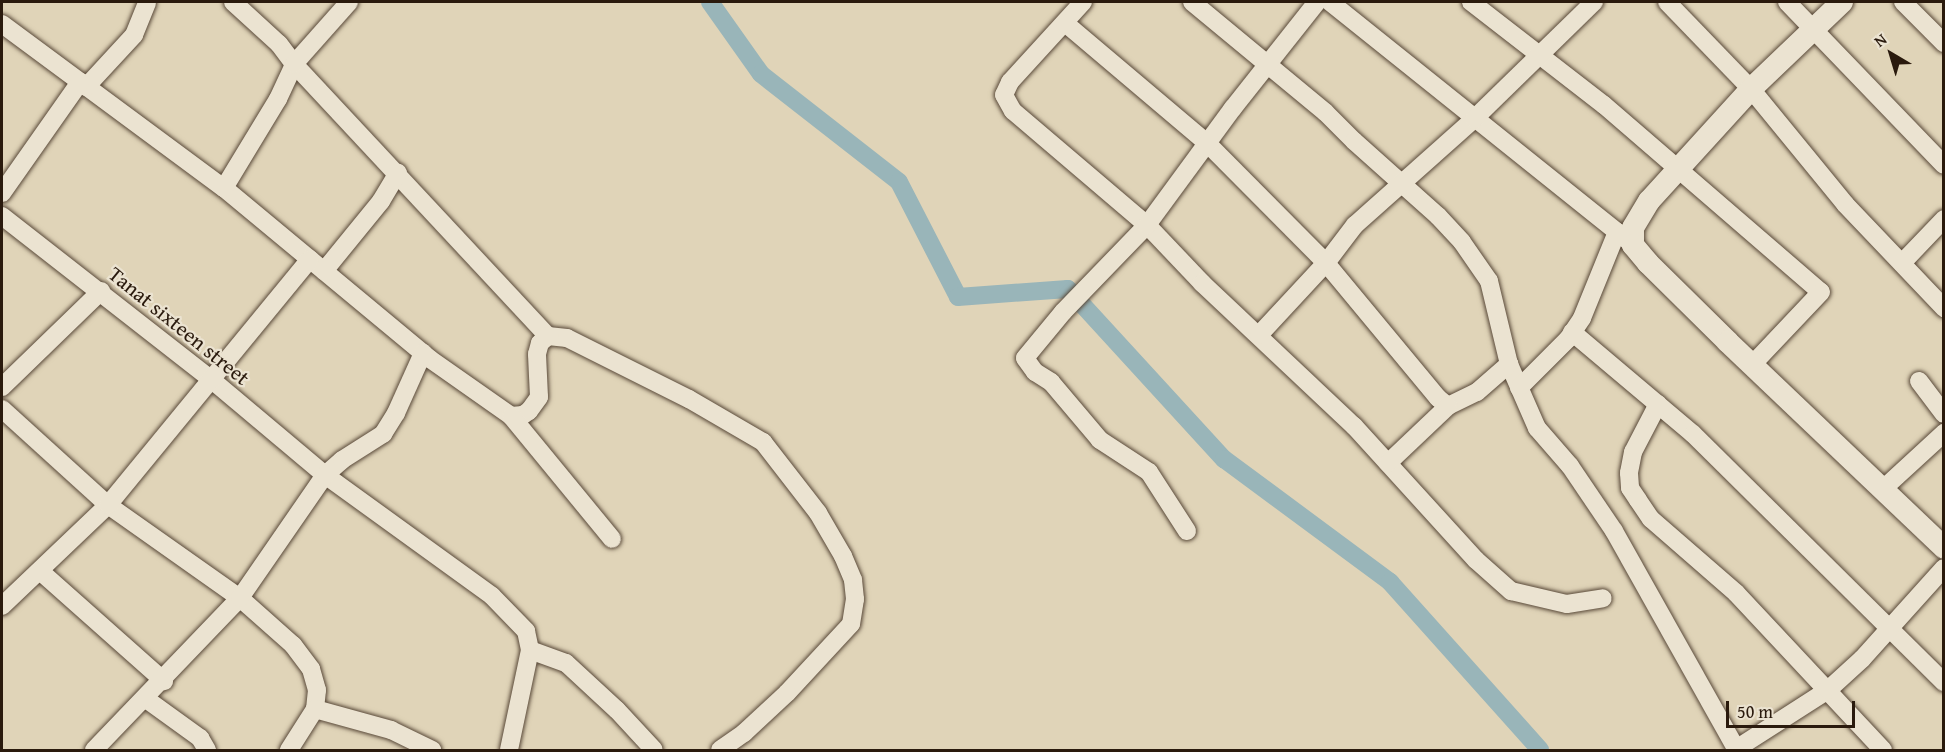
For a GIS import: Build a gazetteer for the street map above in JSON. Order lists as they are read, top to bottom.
{
  "streets": {
    "street": ["Tanat sixteen street"]
  },
  "scale_bar": "50 m",
  "north": "top left"
}
